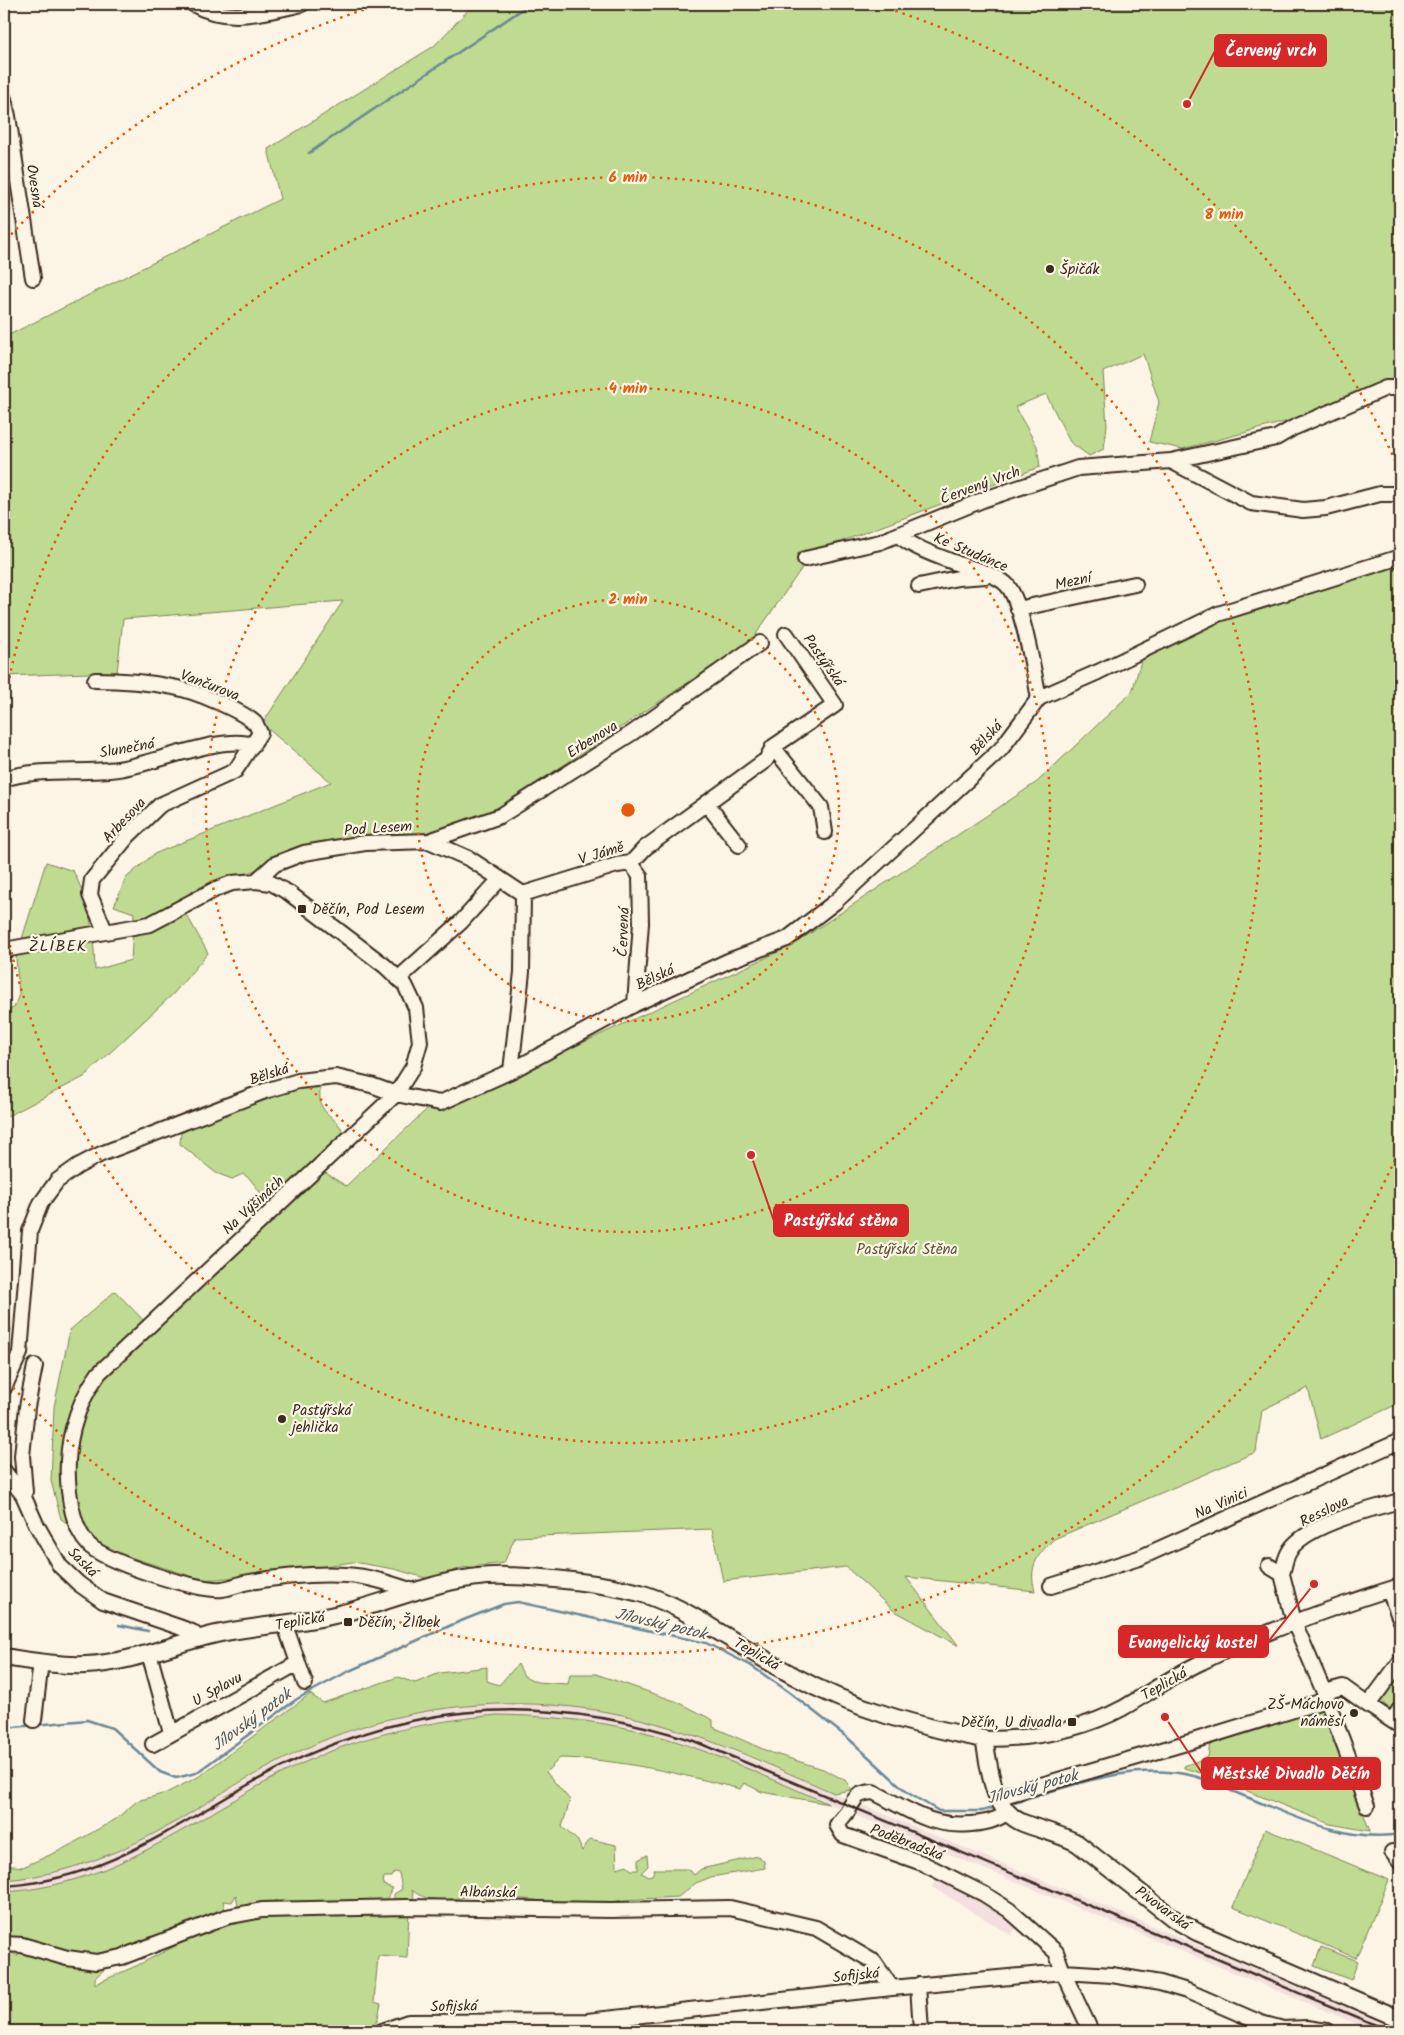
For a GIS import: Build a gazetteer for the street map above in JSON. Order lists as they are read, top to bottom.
{
  "streets": {
    "main road": ["Teplická", "Pivovarská"],
    "street": [
      "Ovesná",
      "Červený Vrch",
      "Ke Studánce",
      "Mezní",
      "Pastýřská",
      "Vančurova",
      "Bělská",
      "Erbenova",
      "Slunečná",
      "Arbesova",
      "Pod Lesem",
      "V Jámě",
      "Červená",
      "Na Výšinách",
      "Na Vinici",
      "Resslova",
      "Saská",
      "U Splavu",
      "Poděbradská",
      "Albánská",
      "Sofijská"
    ]
  },
  "crossings": [
    ["Červený Vrch", "Ke Studánce"],
    ["Ke Studánce", "Mezní"],
    ["Ke Studánce", "Bělská"],
    ["Pastýřská", "V Jámě"],
    ["Vančurova", "Slunečná"],
    ["Vančurova", "Arbesova"],
    ["Bělská", "Červená"],
    ["Bělská", "Na Výšinách"],
    ["Erbenova", "Pod Lesem"],
    ["Slunečná", "Arbesova"],
    ["Arbesova", "Na Výšinách"],
    ["Pod Lesem", "Na Výšinách"],
    ["V Jámě", "Červená"],
    ["Na Výšinách", "Teplická"],
    ["Saská", "Teplická"],
    ["Poděbradská", "Pivovarská"],
    ["Poděbradská", "Sofijská"],
    ["Albánská", "Sofijská"]
  ],
  "districts": ["ŽLÍBEK"],
  "water": ["Jílovský potok"],
  "parks": ["Pastýřská Stěna"],
  "places": {
    "other": [
      "Červený vrch",
      "Špičák",
      "Pastýřská stěna",
      "Pastýřská jehlička",
      "Evangelický kostel",
      "ZŠ Máchovo náměsí",
      "Městské Divadlo Děčín"
    ],
    "transit": ["Děčín, Pod Lesem", "Děčín, Žlíbek", "Děčín, U divadla"]
  },
  "rings": [
    "6 min",
    "8 min",
    "4 min",
    "2 min"
  ]
}
